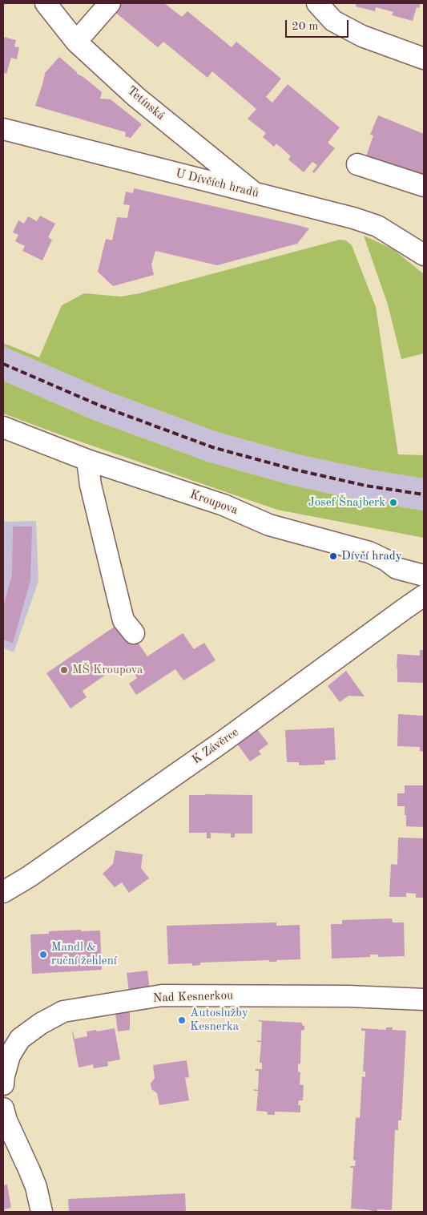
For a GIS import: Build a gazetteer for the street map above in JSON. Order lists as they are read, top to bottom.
{
  "streets": {
    "street": [
      "Tetínská",
      "U Dívčích hradů",
      "Kroupova",
      "K Závěrce",
      "Nad Kesnerkou"
    ]
  },
  "crossings": [
    ["Tetínská", "U Dívčích hradů"]
  ],
  "places": [
    "Josef Šnajberk",
    "Dívčí hrady",
    "MŠ Kroupova",
    "Mandl & ruční žehlení",
    "Autoslužby Kesnerka"
  ],
  "scale_bar": "20 m"
}
